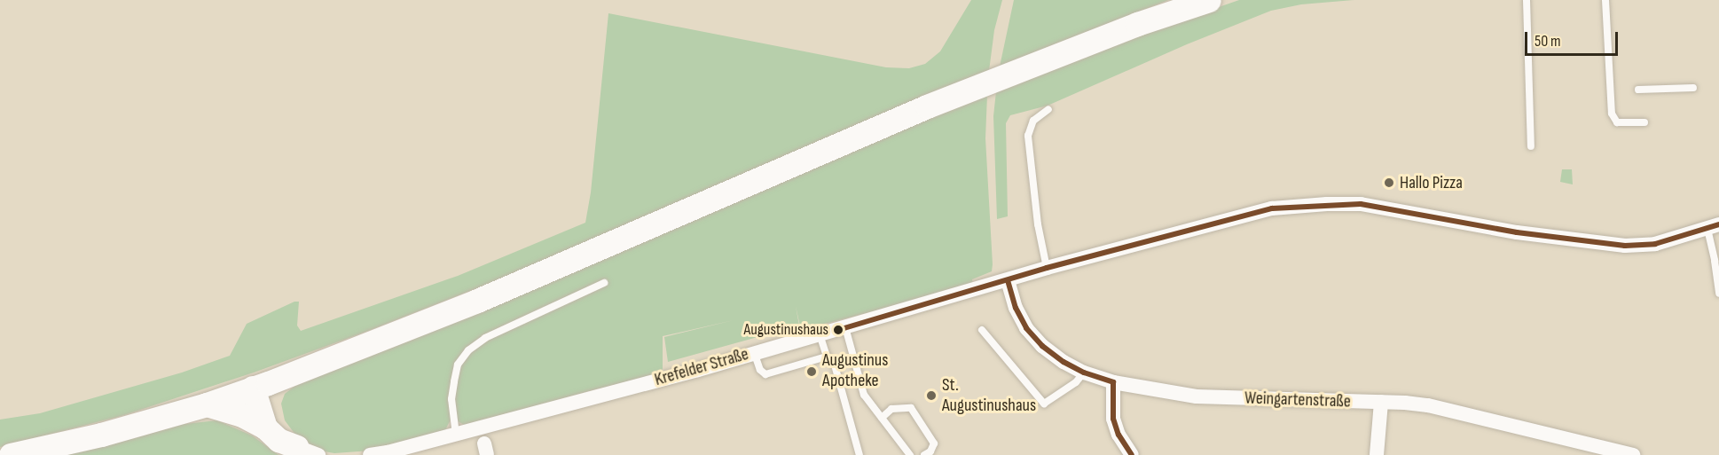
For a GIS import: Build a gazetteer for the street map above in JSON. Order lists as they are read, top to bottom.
{
  "streets": {
    "street": ["Krefelder Straße", "Weingartenstraße"]
  },
  "crossings": [
    ["Krefelder Straße", "Weingartenstraße"]
  ],
  "places": [
    "Hallo Pizza",
    "Augustinushaus",
    "Augustinus Apotheke",
    "St. Augustinushaus"
  ],
  "scale_bar": "50 m"
}
